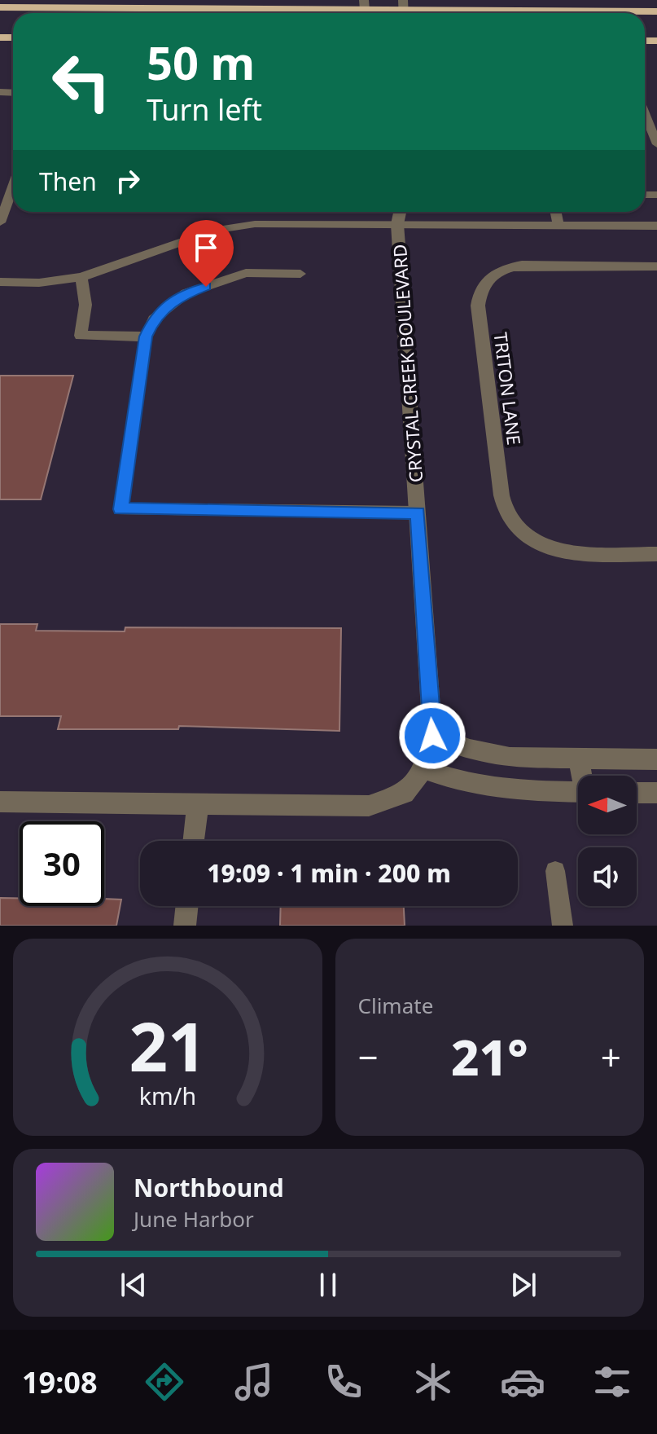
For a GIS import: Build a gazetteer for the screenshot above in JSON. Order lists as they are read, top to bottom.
{
  "streets": {
    "street": ["CRYSTAL CREEK BOULEVARD", "TRITON LANE"]
  },
  "north": "left",
  "page": {
    "turn": ["50 m", "Turn left"],
    "then": "Then",
    "limit": "30",
    "trip": "19:09 · 1 min · 200 m",
    "tile": "Climate",
    "heat": ["−", "21°", "+"],
    "song": ["Northbound", "June Harbor"],
    "tabs": "19:08",
    "gauge": ["21", "km/h"]
  }
}
